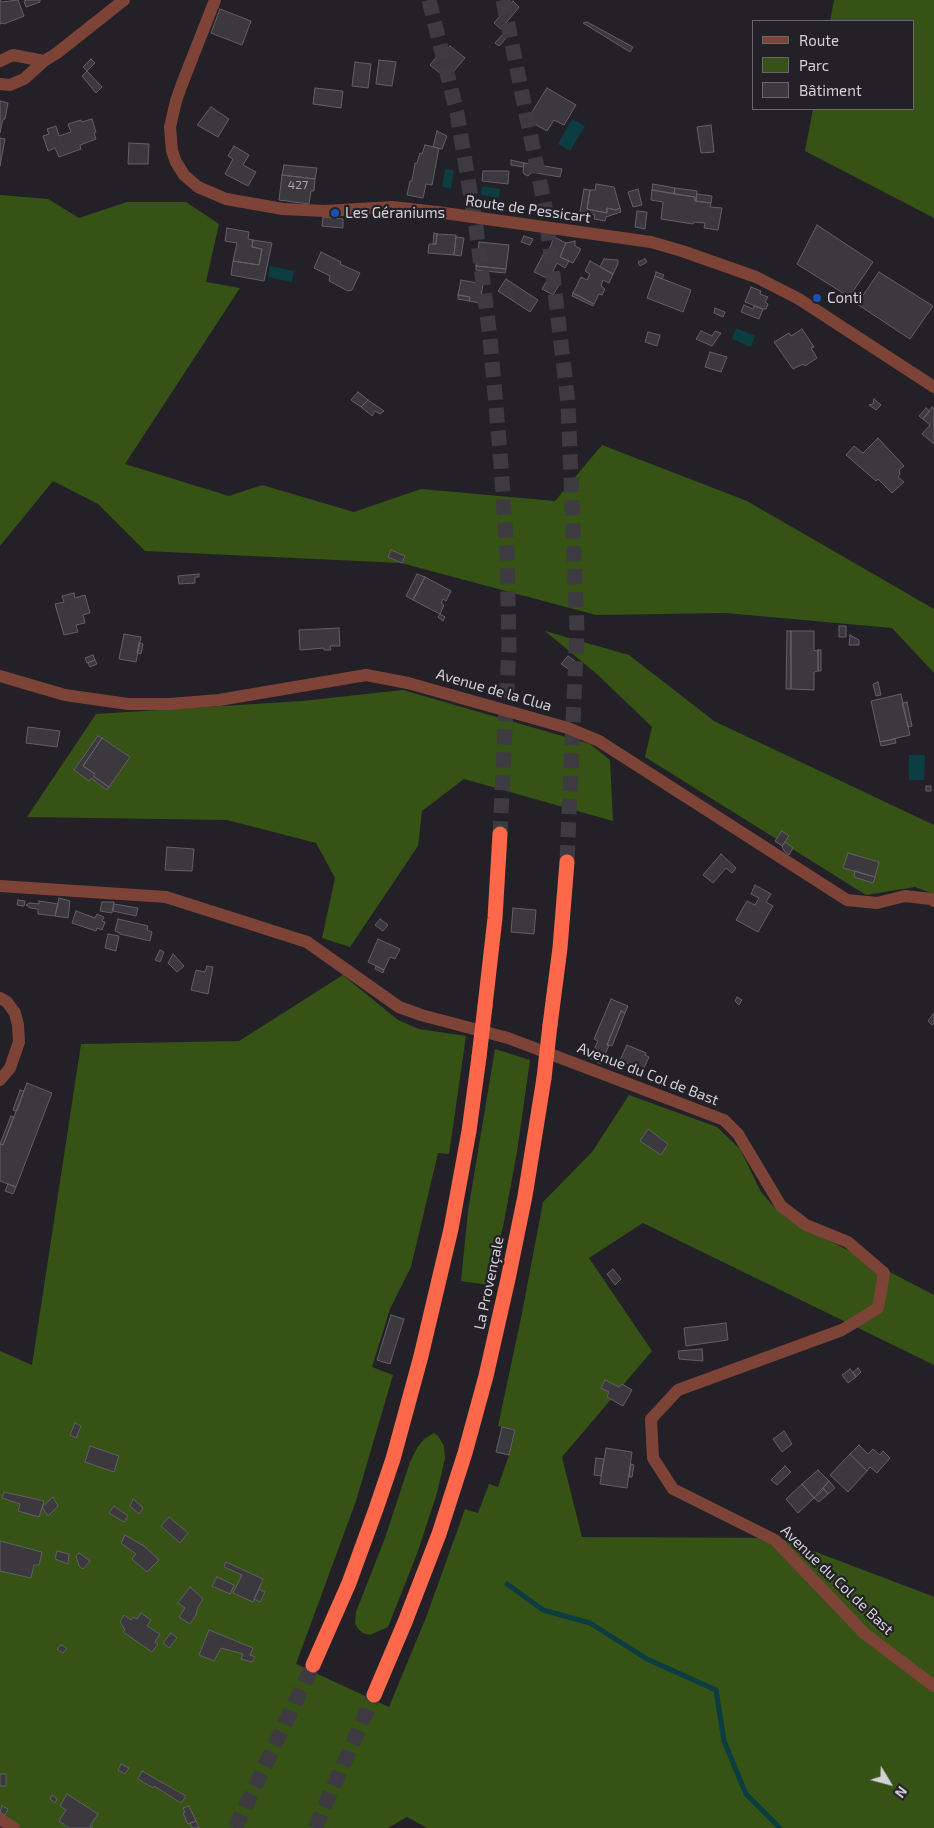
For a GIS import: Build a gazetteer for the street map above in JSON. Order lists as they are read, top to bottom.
{
  "streets": {
    "highway": ["La Provençale"],
    "street": ["Route de Pessicart", "Avenue de la Clua", "Avenue du Col de Bast"]
  },
  "places": ["Les Géraniums", "Conti"],
  "house_numbers": ["427"],
  "legend": ["Route", "Parc", "Bâtiment"],
  "north": "bottom right"
}
